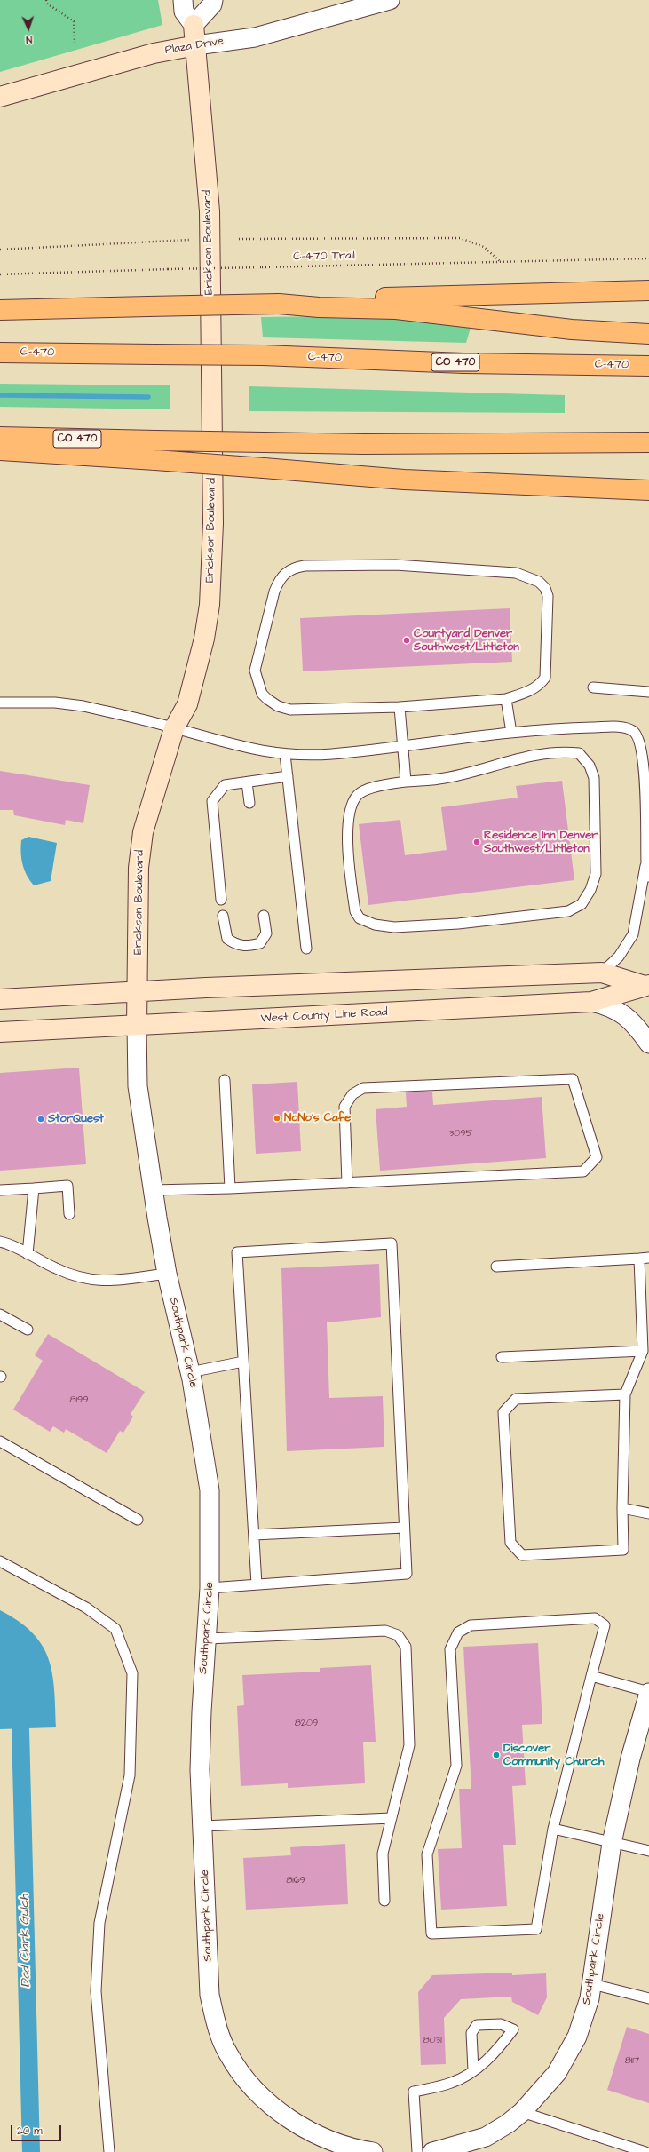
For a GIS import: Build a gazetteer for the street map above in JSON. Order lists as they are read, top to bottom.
{
  "streets": {
    "highway": ["C-470", "CO 470"],
    "main road": ["Plaza Drive", "Erickson Boulevard", "West County Line Road"],
    "street": ["Southpark Circle"],
    "path": ["C-470 Trail"]
  },
  "crossings": [
    ["Plaza Drive", "Erickson Boulevard"],
    ["Erickson Boulevard", "West County Line Road"],
    ["Erickson Boulevard", "Southpark Circle"],
    ["West County Line Road", "Southpark Circle"]
  ],
  "water": ["Dad Clark Gulch"],
  "places": [
    "Courtyard Denver Southwest/Littleton",
    "Residence Inn Denver Southwest/Littleton",
    "NoNo's Cafe",
    "StorQuest",
    "Discover Community Church"
  ],
  "house_numbers": [
    "3095",
    "8199",
    "8209",
    "8169",
    "8031",
    "8117"
  ],
  "scale_bar": "20 m",
  "north": "bottom"
}
